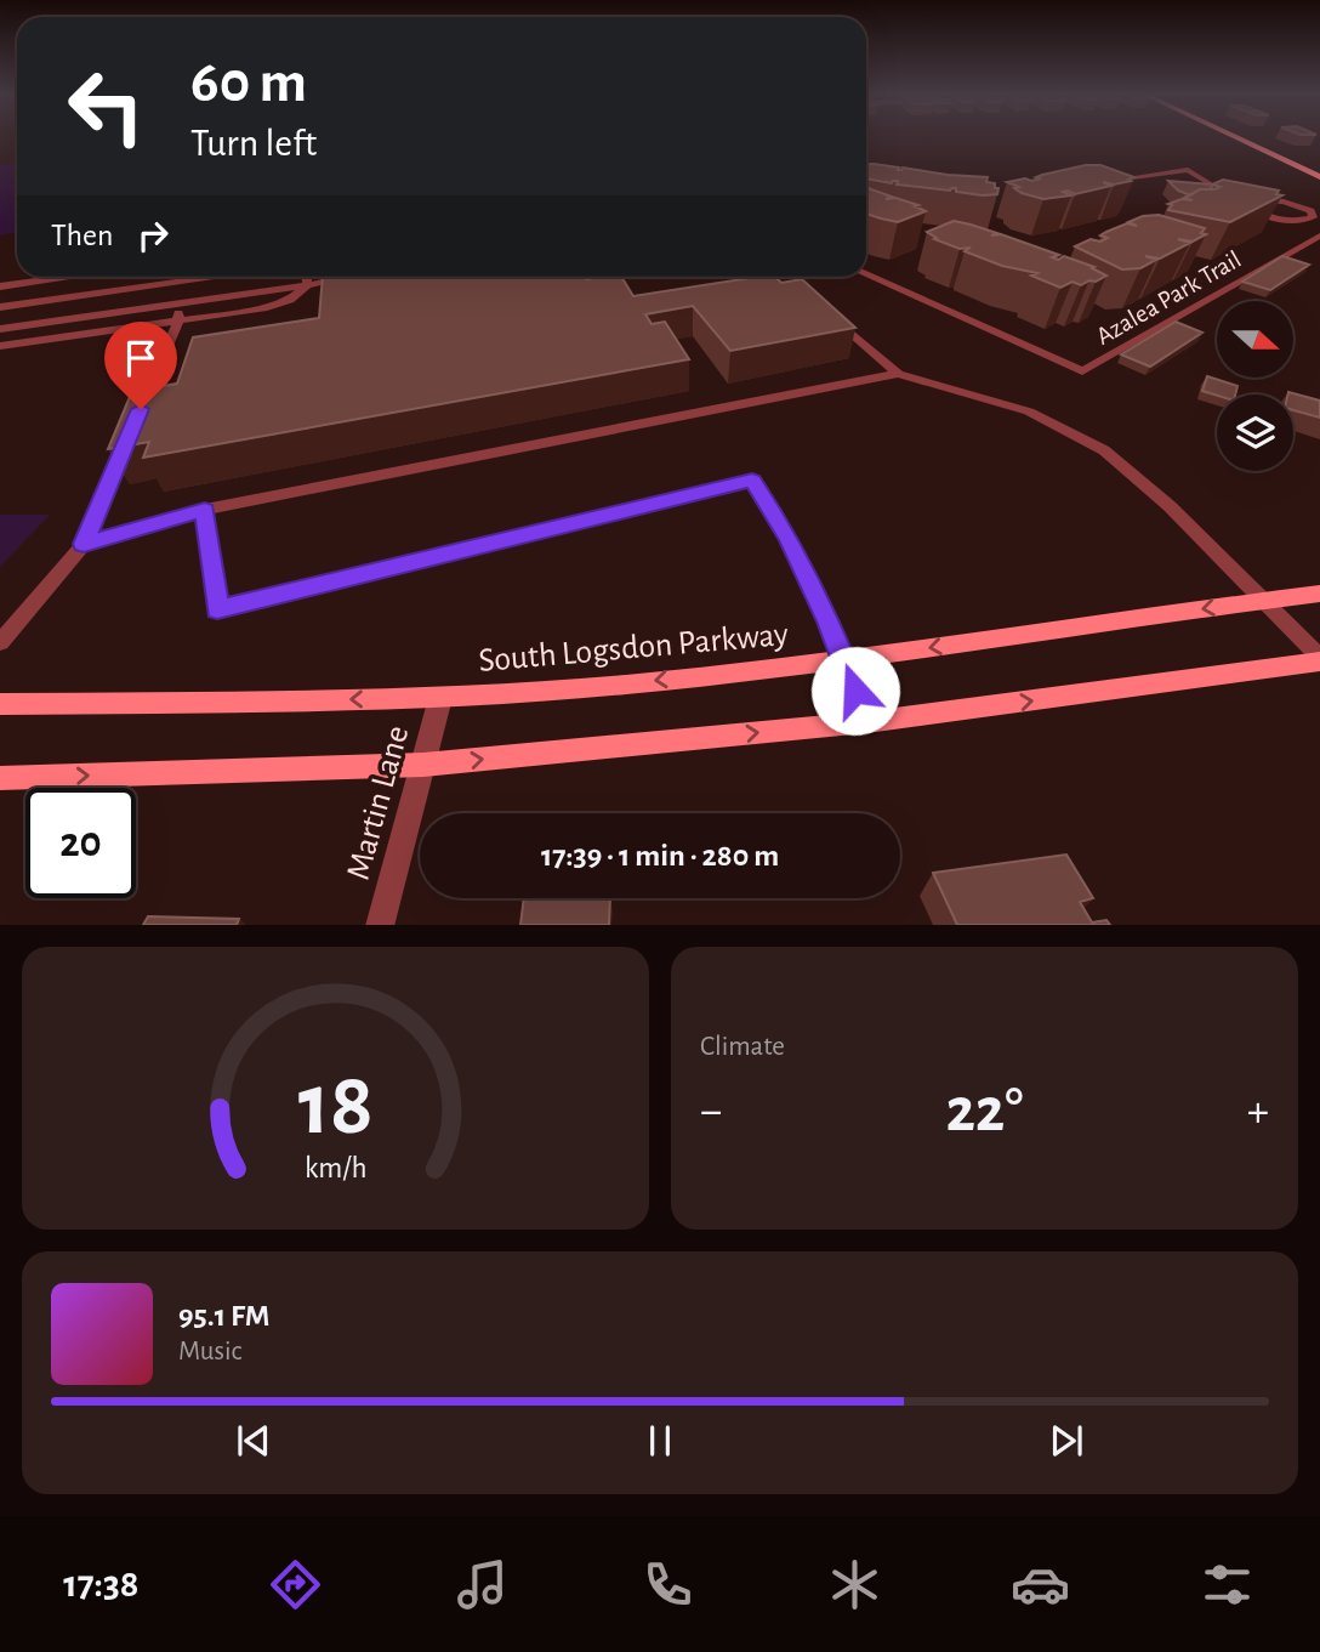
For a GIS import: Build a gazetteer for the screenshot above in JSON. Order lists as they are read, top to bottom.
{
  "streets": {
    "main road": ["South Logsdon Parkway"],
    "street": ["Martin Lane"],
    "lane": ["Azalea Park Trail"]
  },
  "crossings": [
    ["South Logsdon Parkway", "Martin Lane"]
  ],
  "north": "right",
  "page": {
    "turn": ["60 m", "Turn left"],
    "then": "Then",
    "limit": "20",
    "trip": "17:39 · 1 min · 280 m",
    "tile": "Climate",
    "heat": ["−", "22°", "+"],
    "song": ["95.1 FM", "Music"],
    "tabs": "17:38",
    "gauge": ["18", "km/h"]
  }
}
